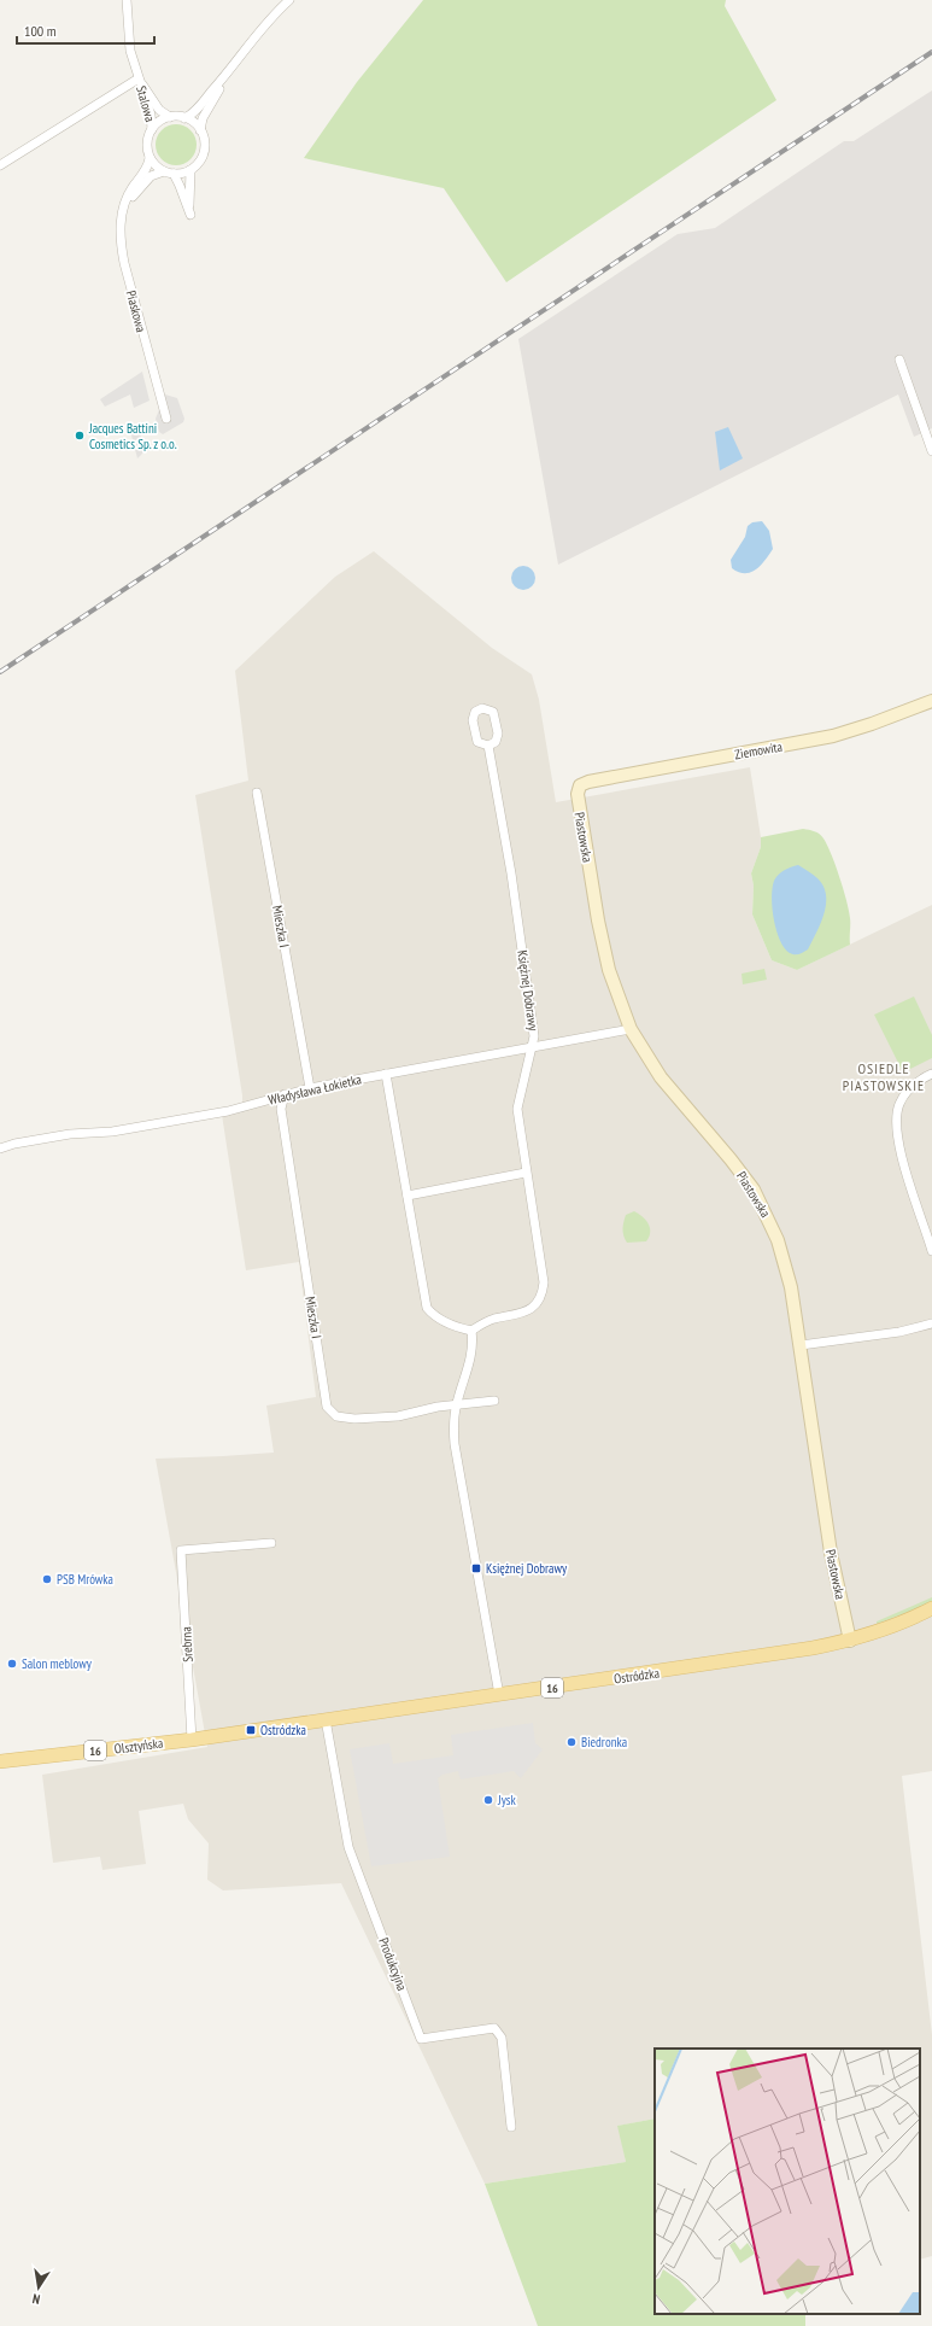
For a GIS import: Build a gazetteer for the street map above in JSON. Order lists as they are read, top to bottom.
{
  "streets": {
    "main road": ["Ostródzka", "16", "Olsztyńska"],
    "street": [
      "Stalowa",
      "Piaskowa",
      "Ziemowita",
      "Piastowska",
      "Mieszka I",
      "Księżnej Dobrawy",
      "Władysława Łokietka",
      "Srebrna",
      "Produkcyjna"
    ]
  },
  "crossings": [
    ["Stalowa", "Piaskowa"],
    ["Ziemowita", "Piastowska"],
    ["Piastowska", "Władysława Łokietka"],
    ["Piastowska", "Ostródzka"],
    ["Mieszka I", "Władysława Łokietka"],
    ["Księżnej Dobrawy", "Władysława Łokietka"],
    ["Srebrna", "Ostródzka"],
    ["Srebrna", "Olsztyńska"],
    ["Ostródzka", "Olsztyńska"],
    ["Ostródzka", "Produkcyjna"]
  ],
  "districts": ["OSIEDLE PIASTOWSKIE"],
  "places": {
    "other": [
      "Jacques Battini Cosmetics Sp. z o.o.",
      "PSB Mrówka",
      "Salon meblowy",
      "Biedronka",
      "Jysk"
    ],
    "transit": ["Księżnej Dobrawy", "Ostródzka"]
  },
  "scale_bar": "100 m",
  "north": "bottom"
}
